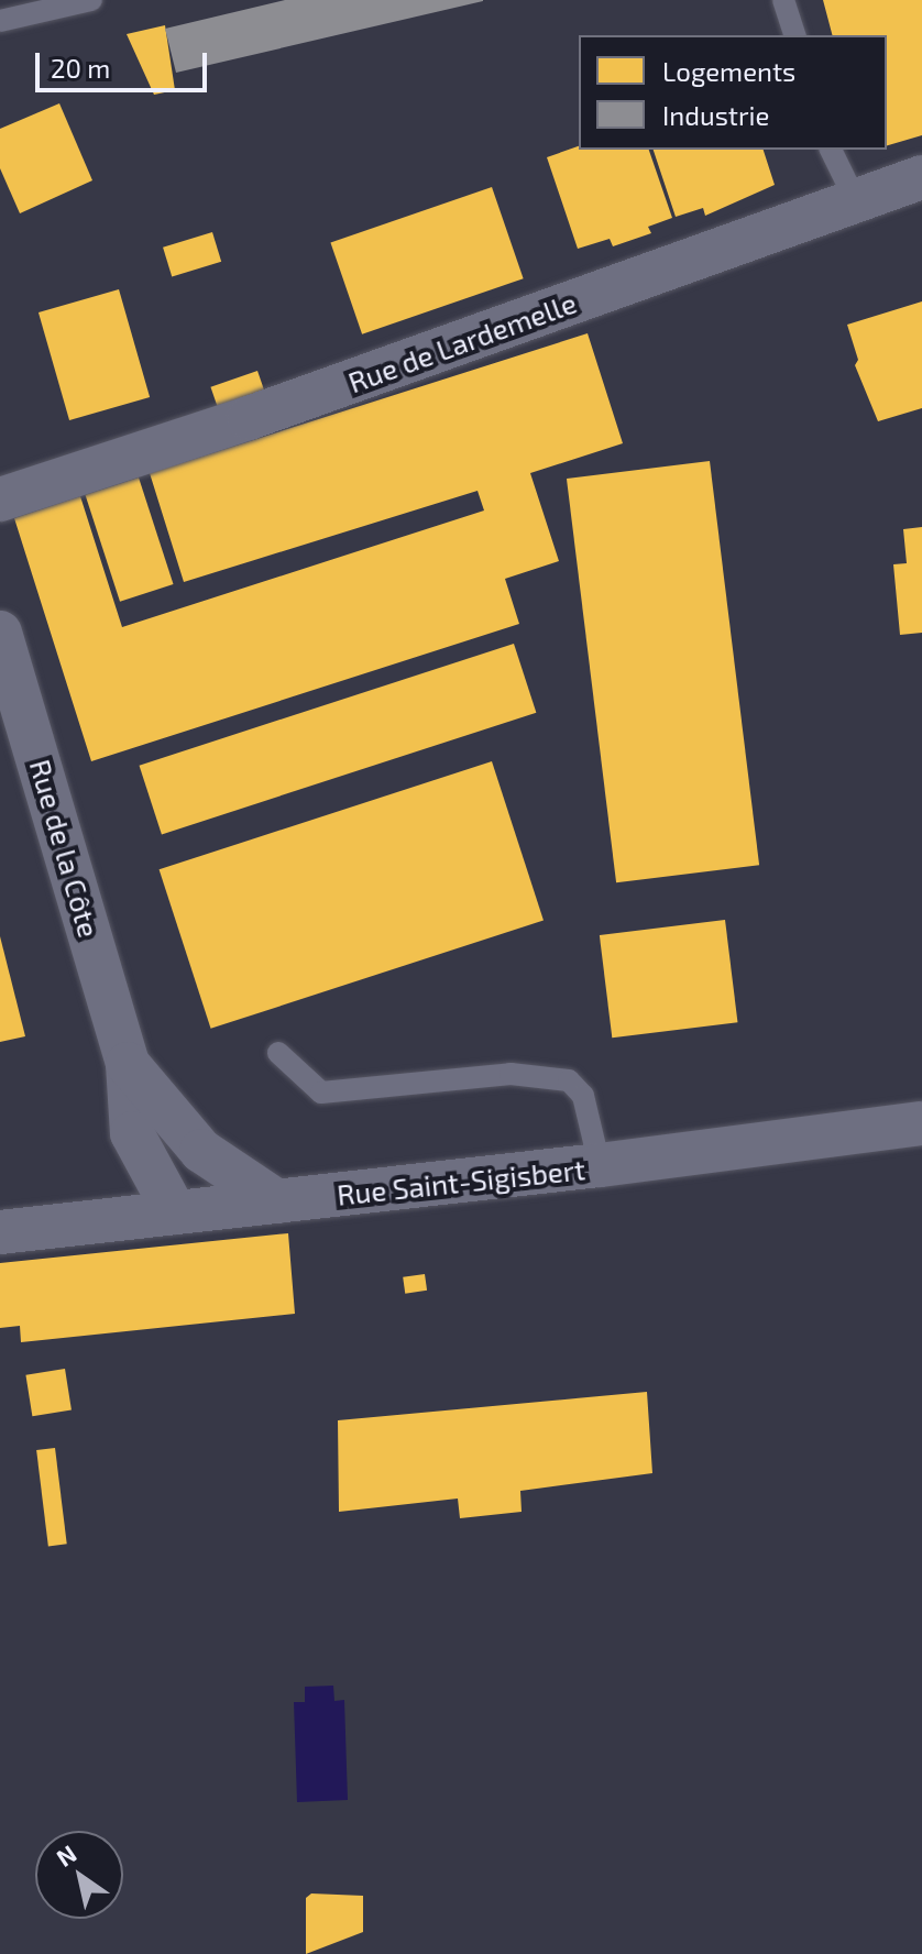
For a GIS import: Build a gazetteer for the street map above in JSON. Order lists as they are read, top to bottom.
{
  "streets": {
    "street": ["Rue de Lardemelle", "Rue de la Côte", "Rue Saint-Sigisbert"]
  },
  "crossings": [
    ["Rue de la Côte", "Rue Saint-Sigisbert"]
  ],
  "legend": ["Logements", "Industrie"],
  "scale_bar": "20 m",
  "north": "top left"
}
